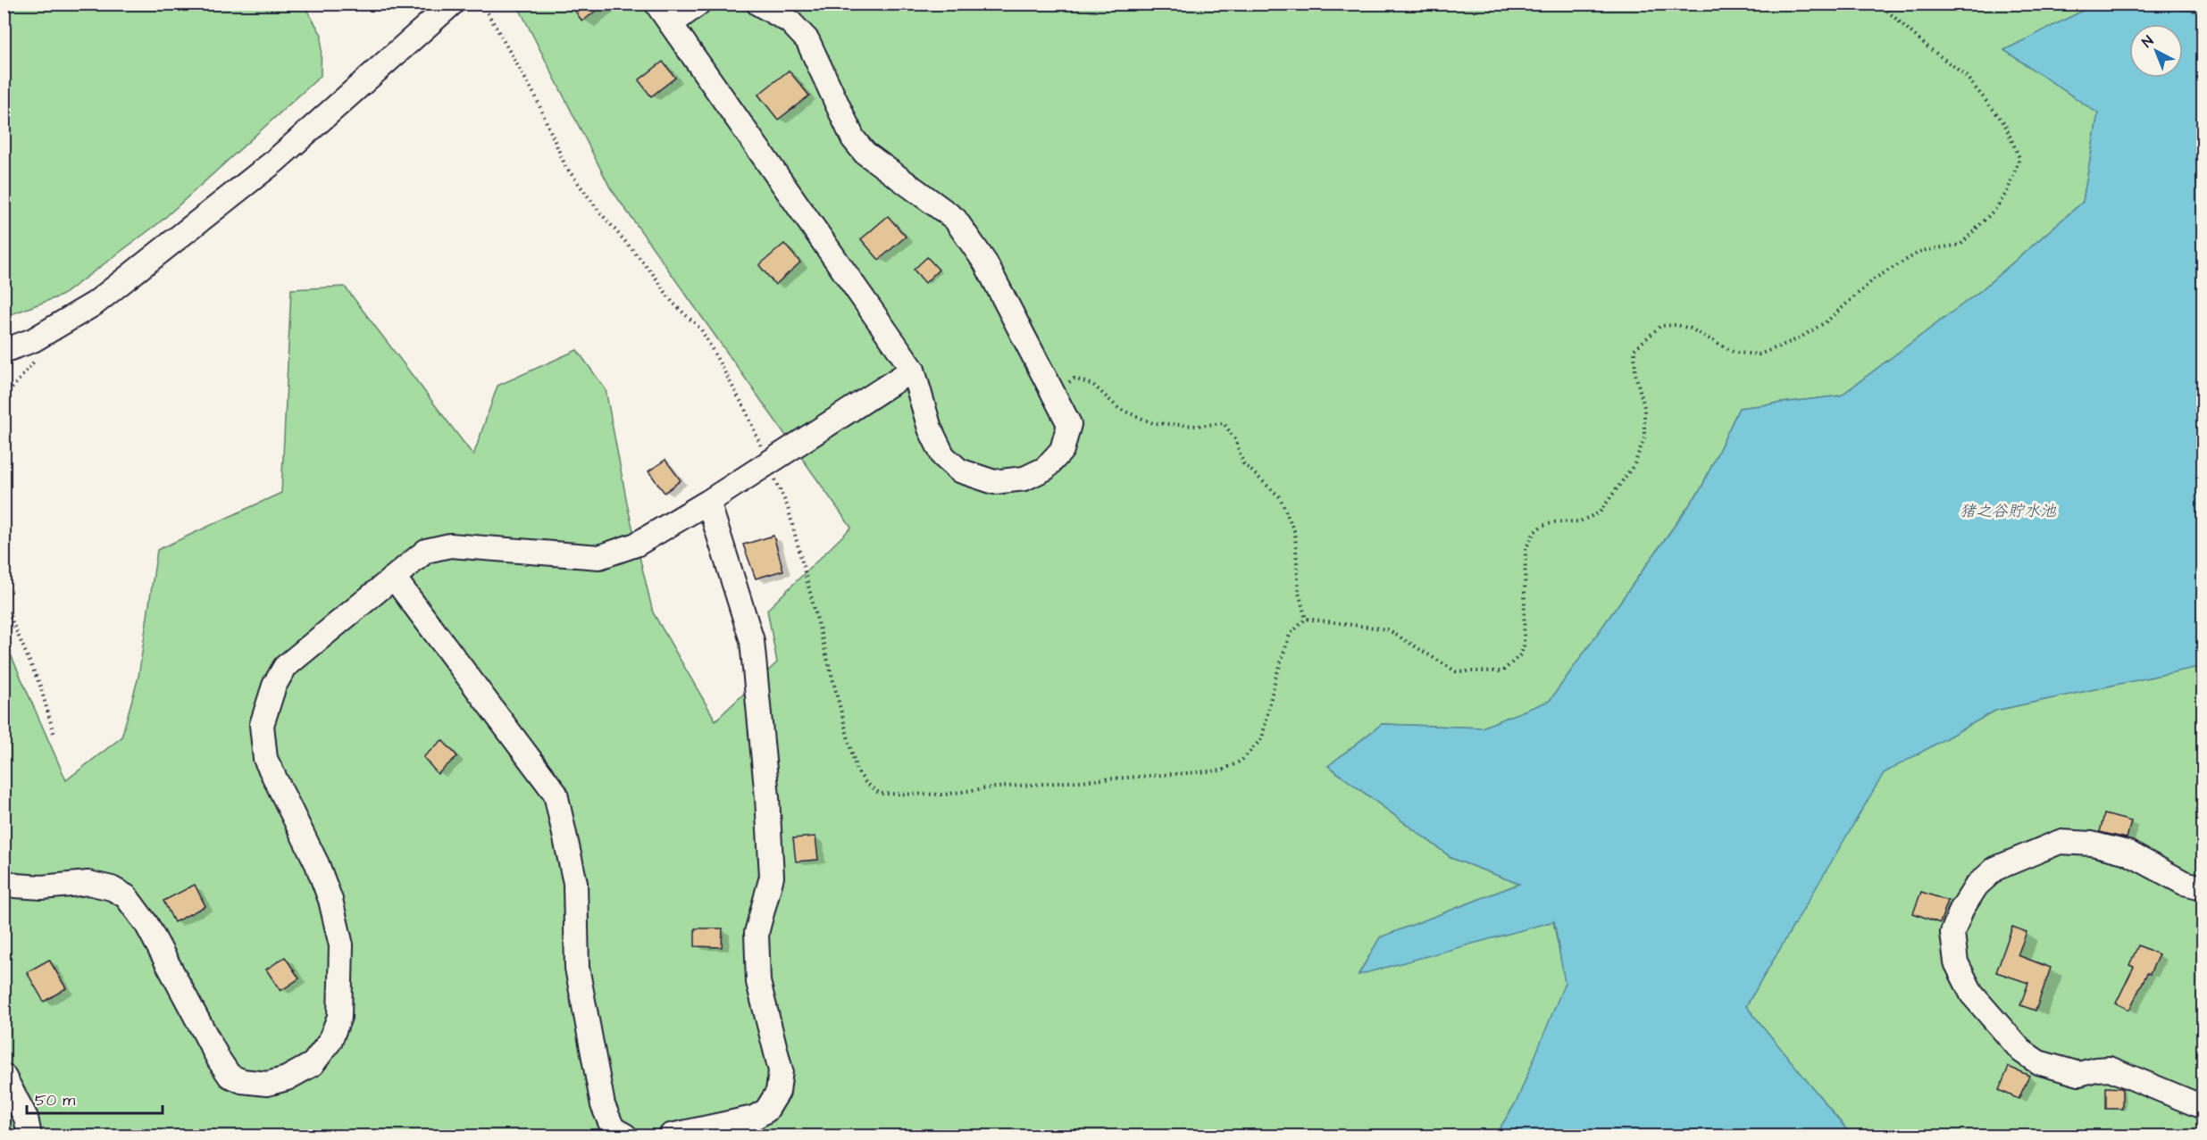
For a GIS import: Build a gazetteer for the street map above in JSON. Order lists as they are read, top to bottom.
{
  "water": ["猪之谷貯水池"],
  "scale_bar": "50 m",
  "north": "top left"
}
